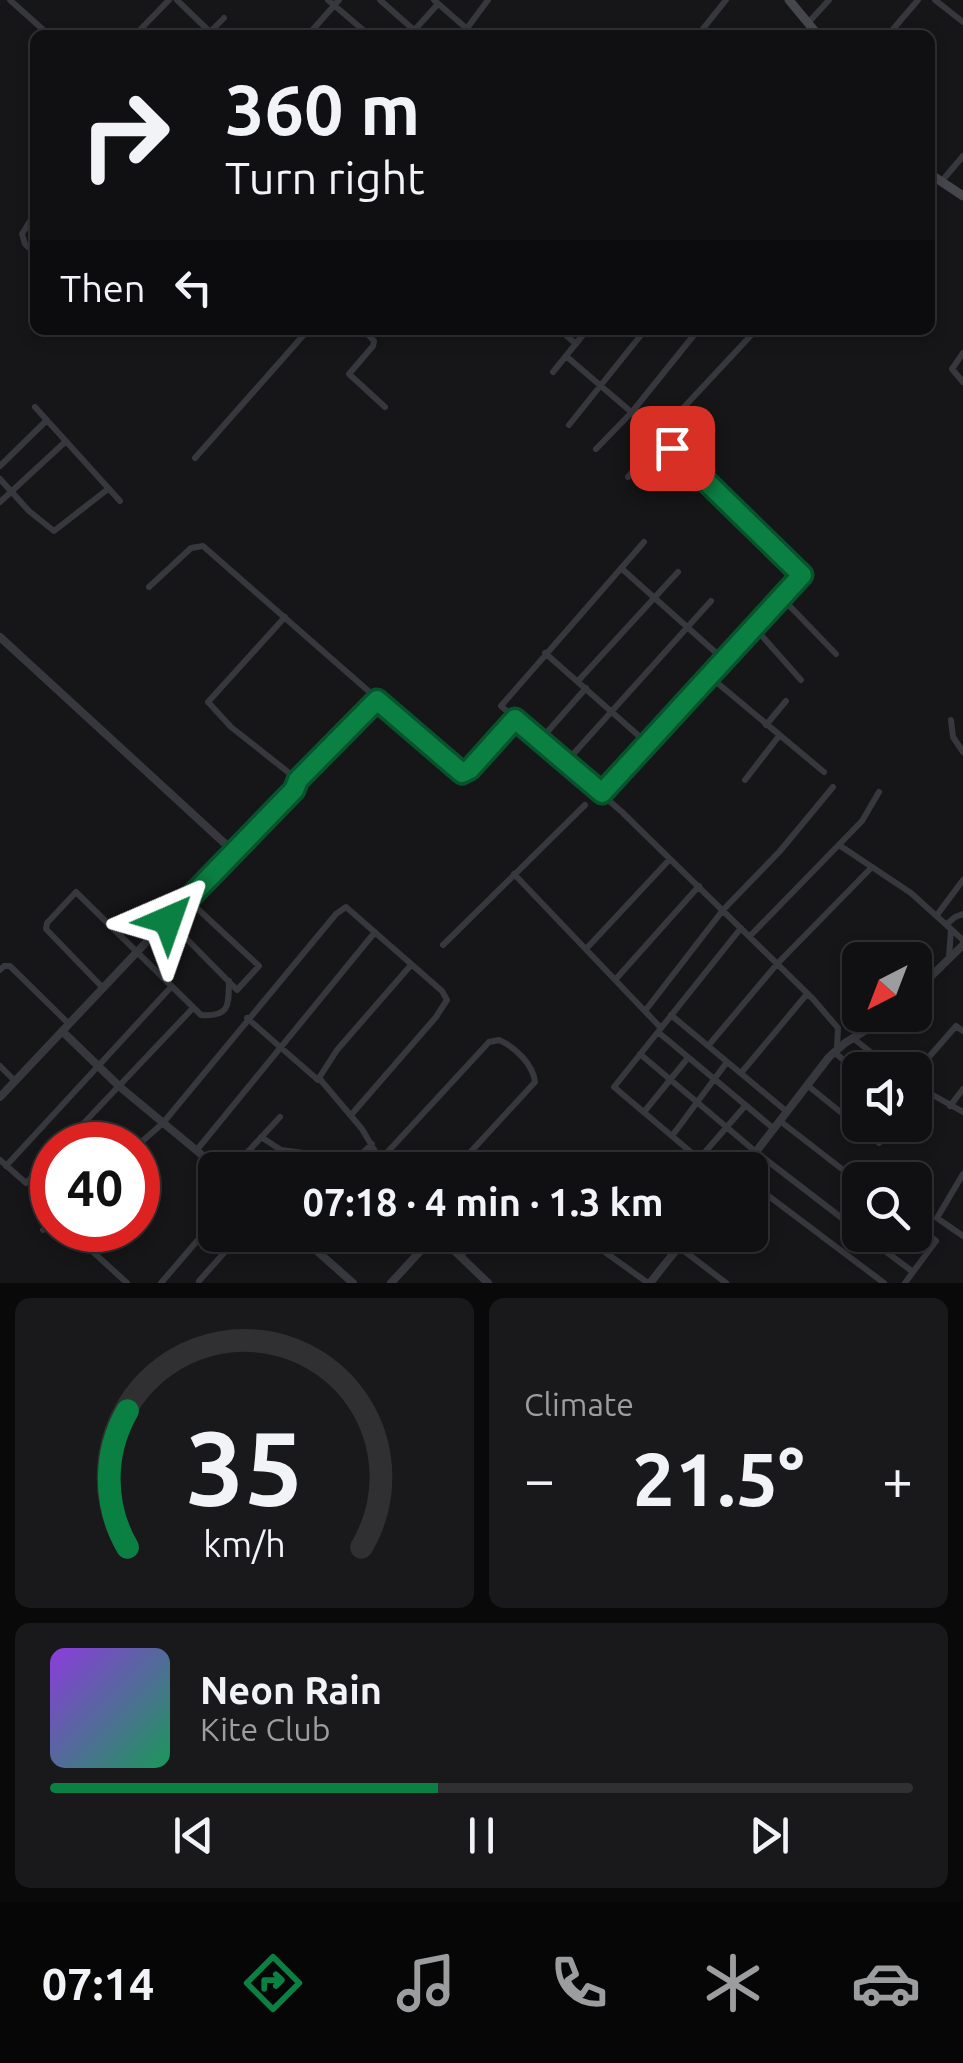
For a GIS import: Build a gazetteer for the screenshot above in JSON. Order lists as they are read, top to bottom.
{
  "north": "bottom left",
  "page": {
    "turn": ["360 m", "Turn right"],
    "then": "Then",
    "limit": "40",
    "trip": "07:18 · 4 min · 1.3 km",
    "tile": "Climate",
    "heat": ["−", "21.5°", "+"],
    "song": ["Neon Rain", "Kite Club"],
    "tabs": "07:14",
    "gauge": ["35", "km/h"]
  }
}
